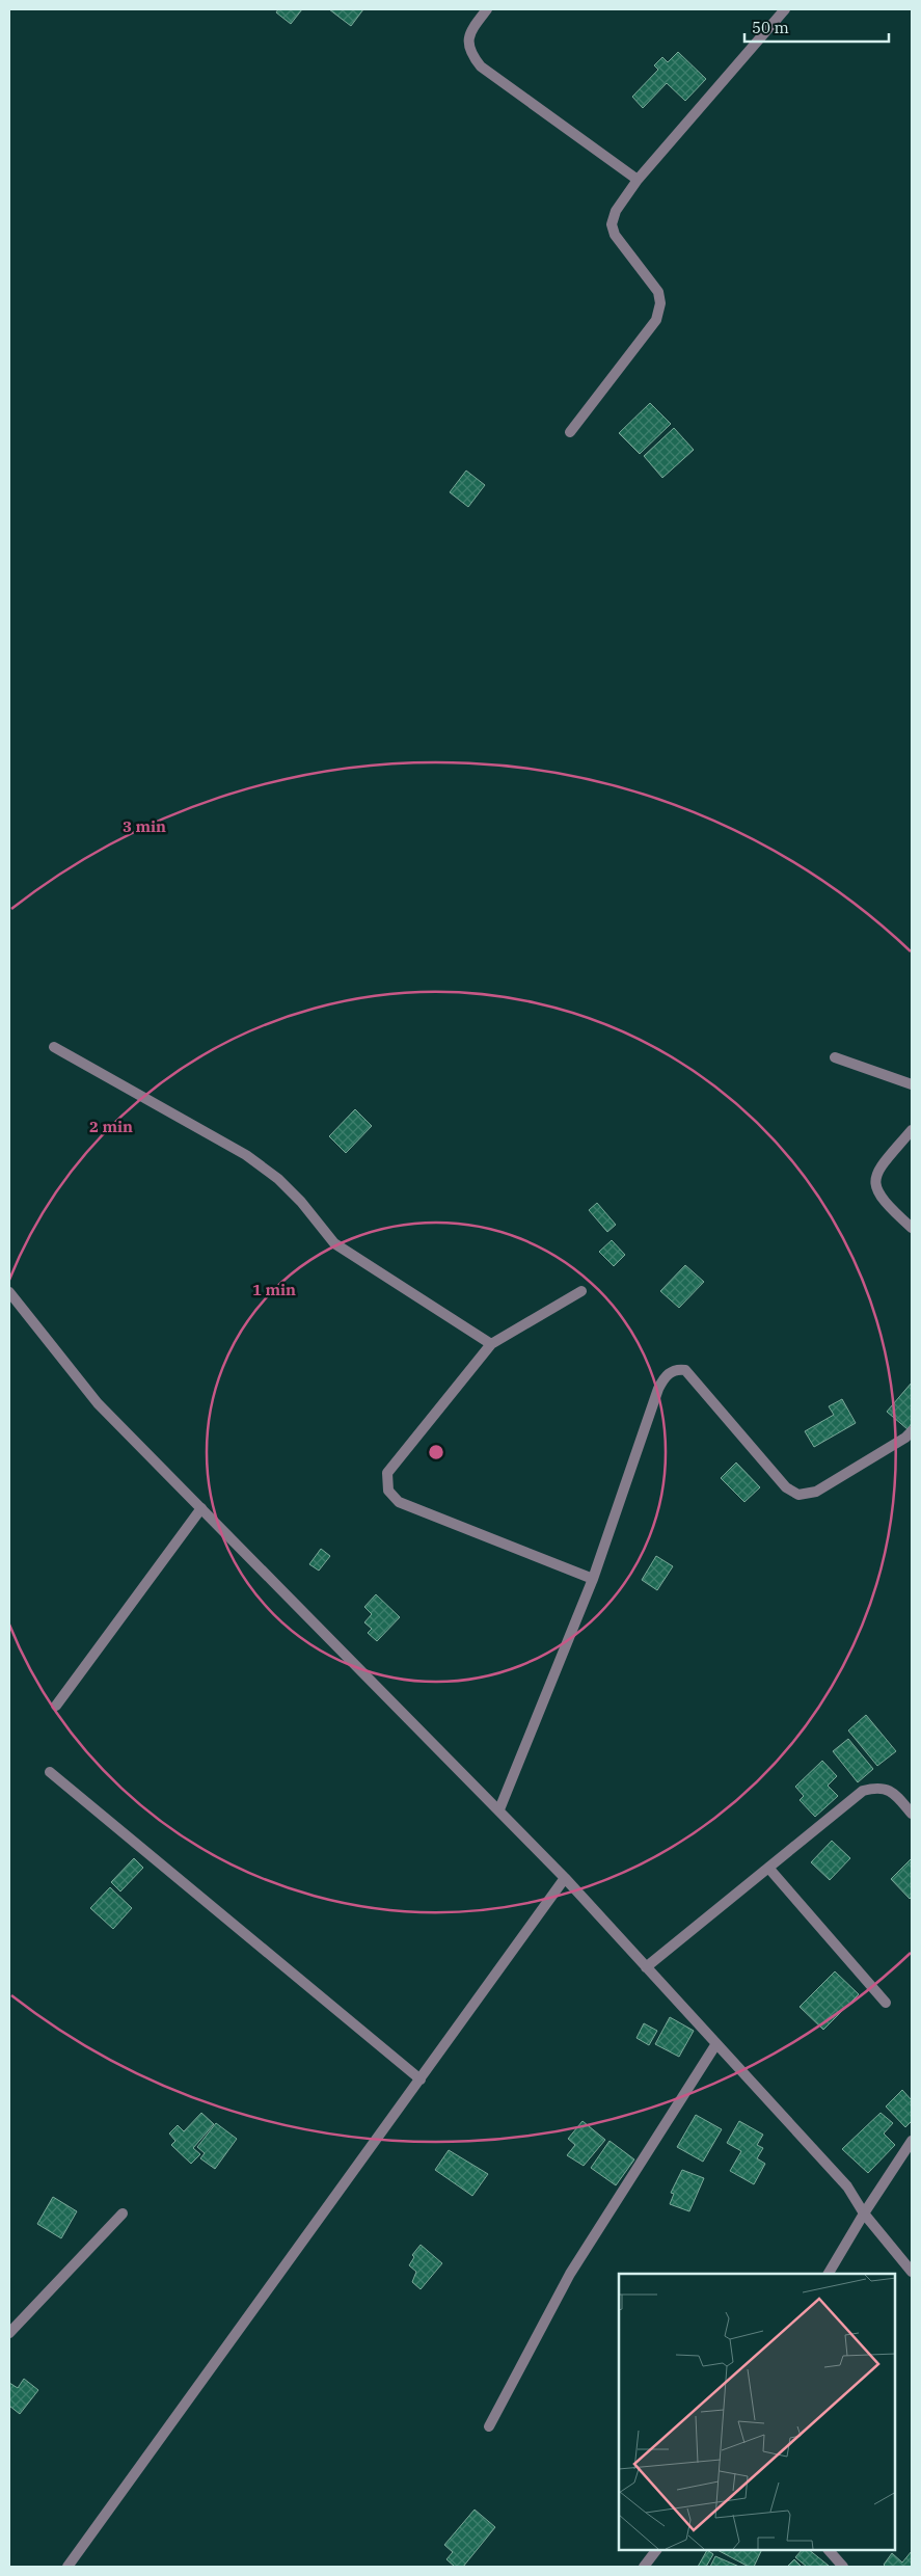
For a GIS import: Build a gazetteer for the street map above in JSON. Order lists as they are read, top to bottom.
{
  "scale_bar": "50 m",
  "rings": ["3 min", "2 min", "1 min"]
}
